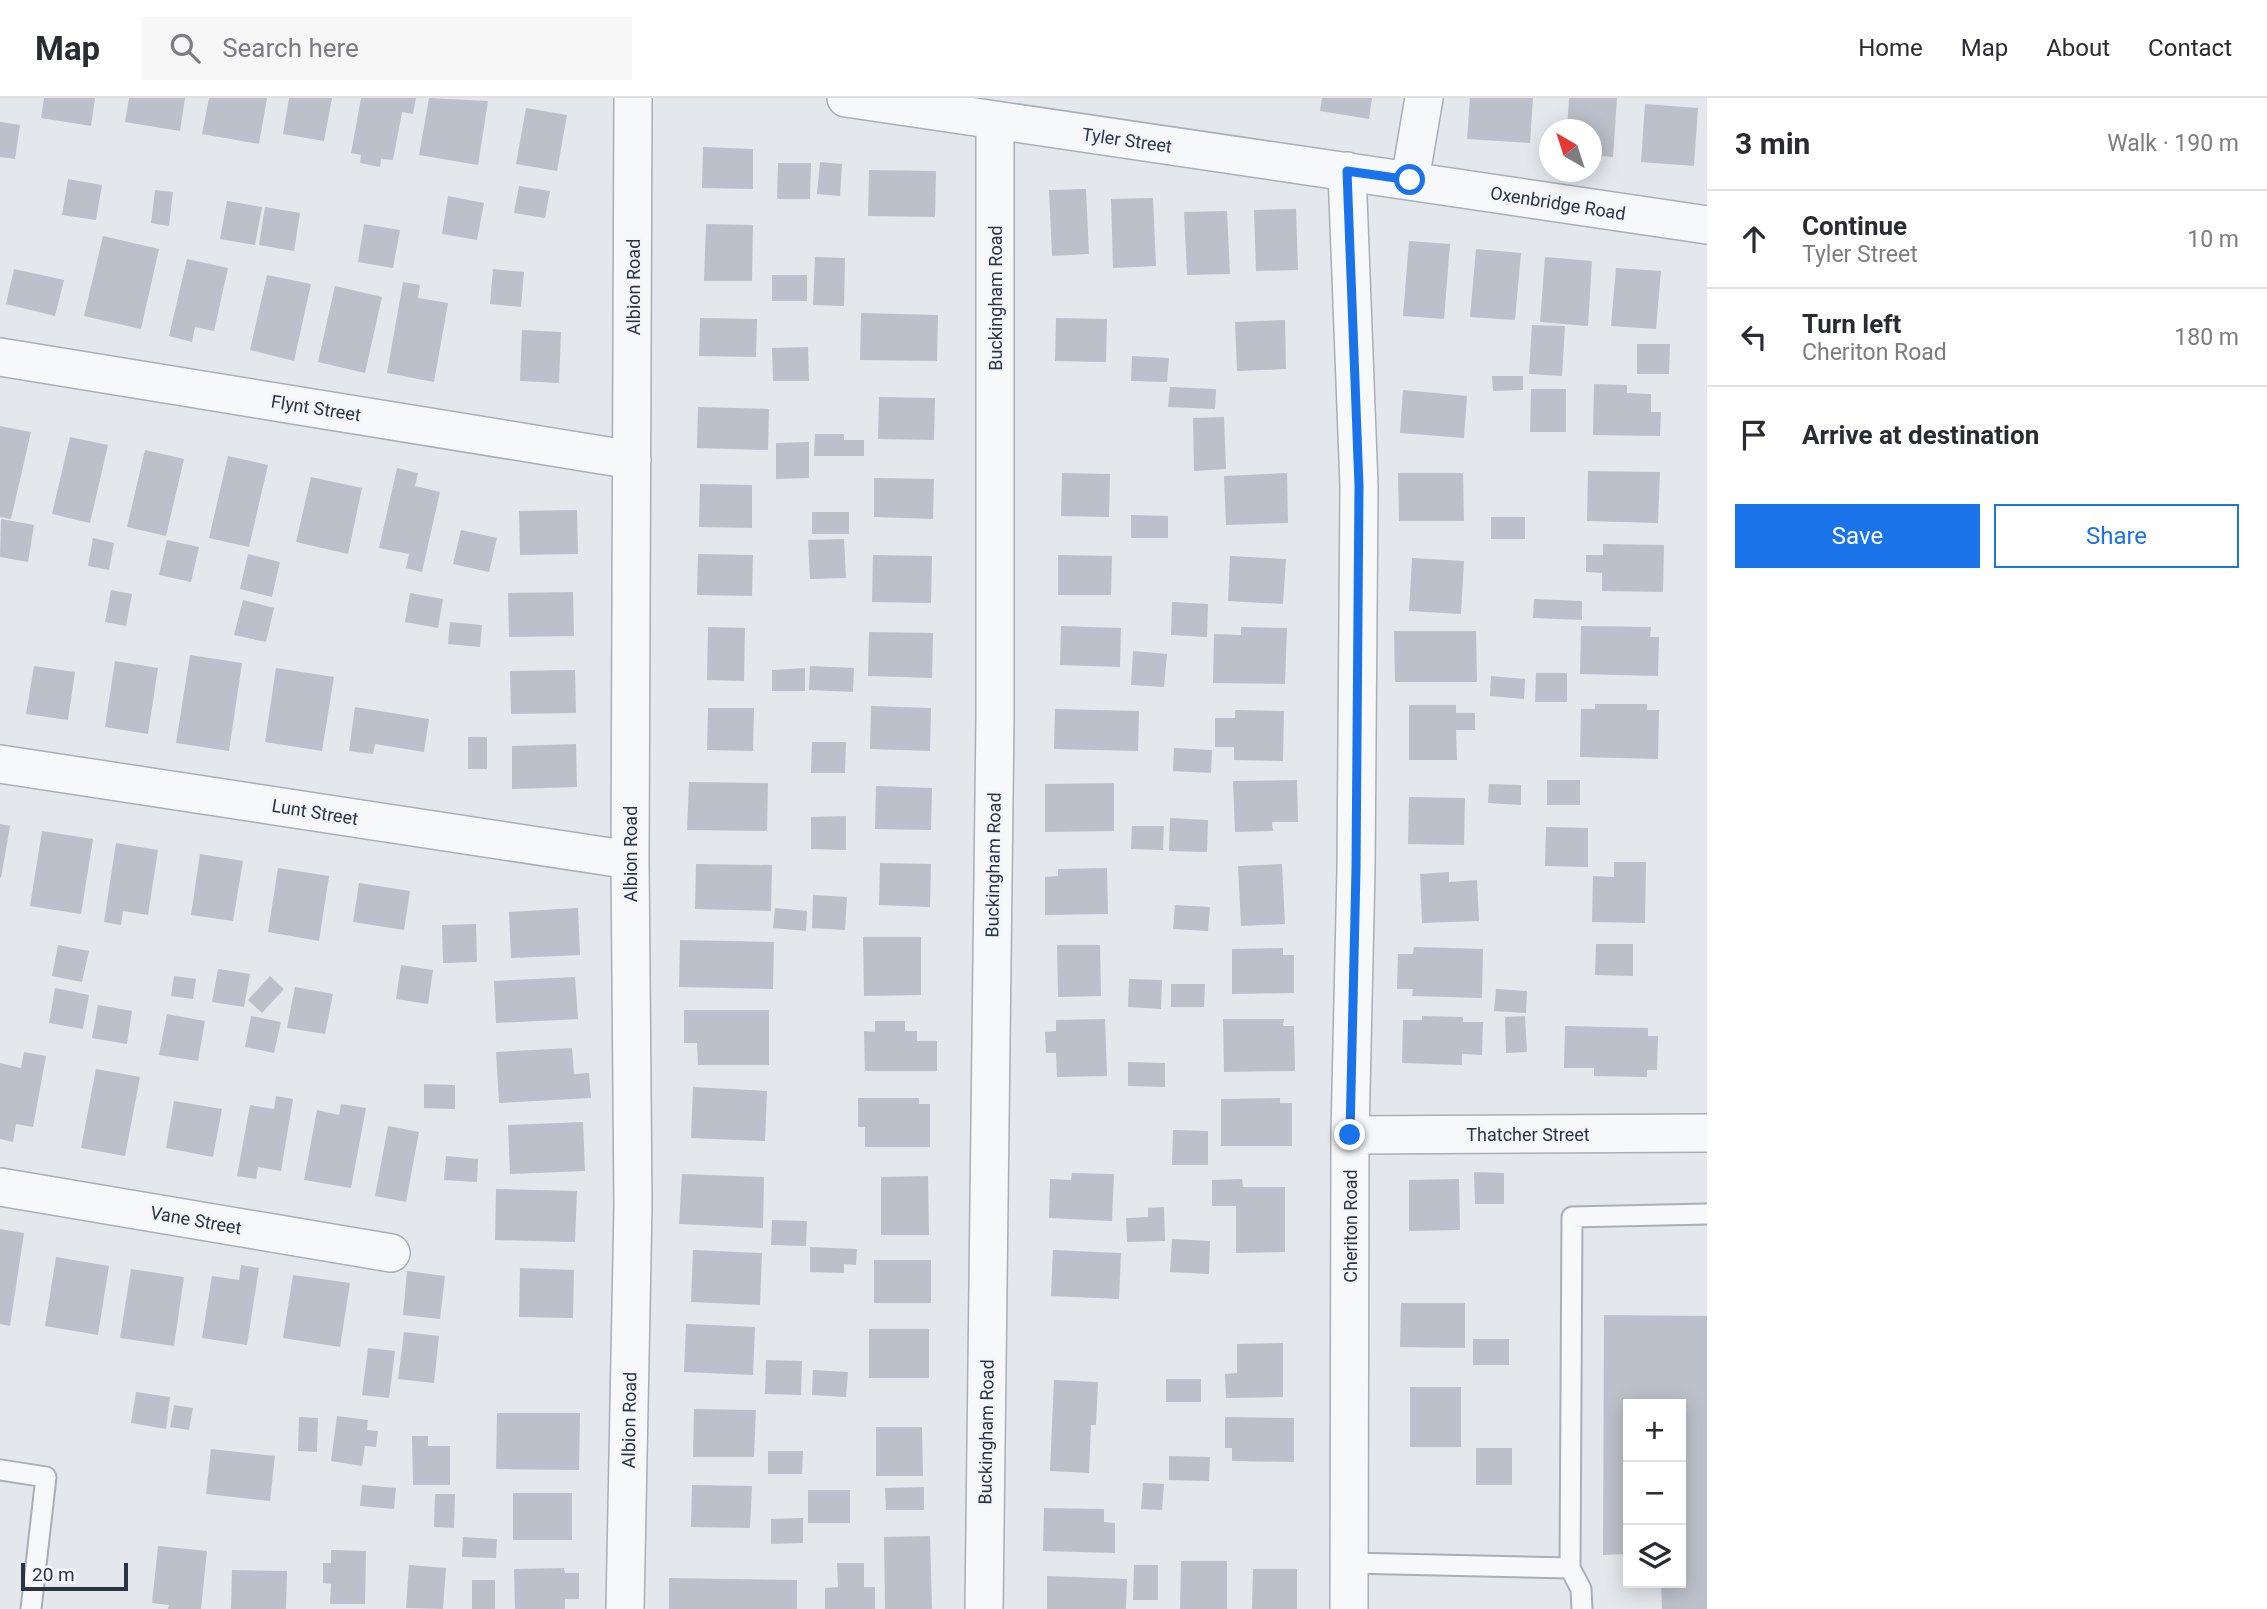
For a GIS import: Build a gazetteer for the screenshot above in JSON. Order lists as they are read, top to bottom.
{
  "streets": {
    "street": [
      "Tyler Street",
      "Oxenbridge Road",
      "Albion Road",
      "Buckingham Road",
      "Flynt Street",
      "Lunt Street",
      "Thatcher Street",
      "Vane Street",
      "Cheriton Road"
    ]
  },
  "crossings": [
    ["Tyler Street", "Oxenbridge Road"],
    ["Tyler Street", "Buckingham Road"],
    ["Tyler Street", "Cheriton Road"],
    ["Albion Road", "Flynt Street"],
    ["Albion Road", "Lunt Street"],
    ["Thatcher Street", "Cheriton Road"]
  ],
  "scale_bar": "20 m",
  "north": "top left",
  "page": {
    "header": "Map",
    "search": "Search here",
    "nav": [
      "Home",
      "Map",
      "About",
      "Contact"
    ],
    "heading": ["3 min", "Walk · 190 m"],
    "list": [
      ["Continue", "Tyler Street", "10 m"],
      ["Turn left", "Cheriton Road", "180 m"],
      "Arrive at destination"
    ],
    "buttons": ["Save", "Share"],
    "map_buttons": ["+", "−"],
    "scale": "20 m"
  }
}
